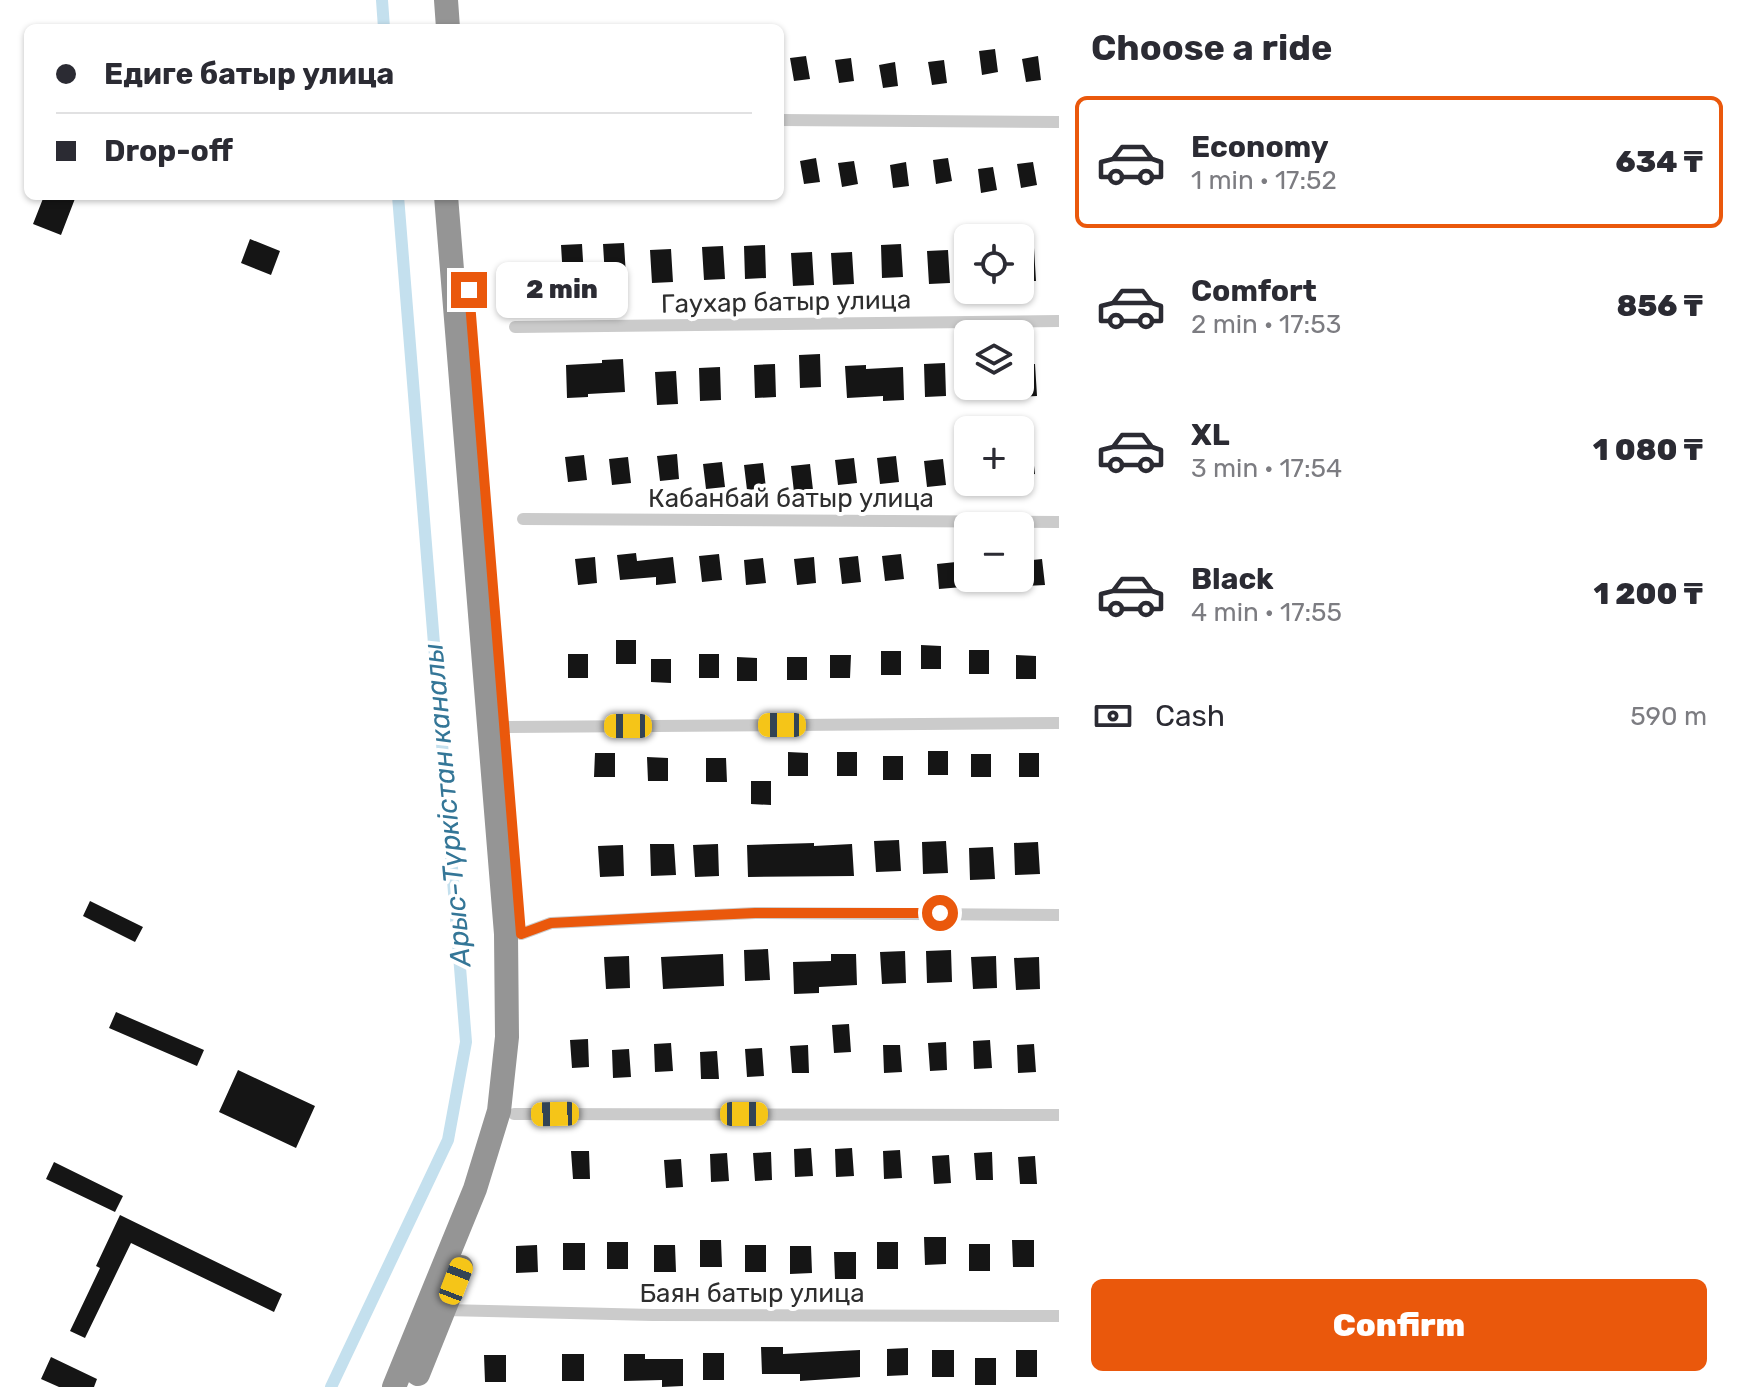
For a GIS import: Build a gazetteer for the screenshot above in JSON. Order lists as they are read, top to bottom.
{
  "streets": {
    "street": ["Гаухар батыр улица", "Кабанбай батыр улица", "Баян батыр улица"]
  },
  "water": ["Арыс-Түркістан каналы"],
  "page": {
    "heading": "Choose a ride",
    "banner": ["Едиге батыр улица", "Drop-off"],
    "list": [
      {
        "name": "Economy",
        "note": "1 min · 17:52",
        "value": "634 ₸"
      },
      {
        "name": "Comfort",
        "note": "2 min · 17:53",
        "value": "856 ₸"
      },
      {
        "name": "XL",
        "note": "3 min · 17:54",
        "value": "1 080 ₸"
      },
      {
        "name": "Black",
        "note": "4 min · 17:55",
        "value": "1 200 ₸"
      }
    ],
    "map_buttons": ["+", "−"],
    "bubble": "2 min",
    "pay": ["Cash", "590 m"],
    "buttons": "Confirm"
  }
}
